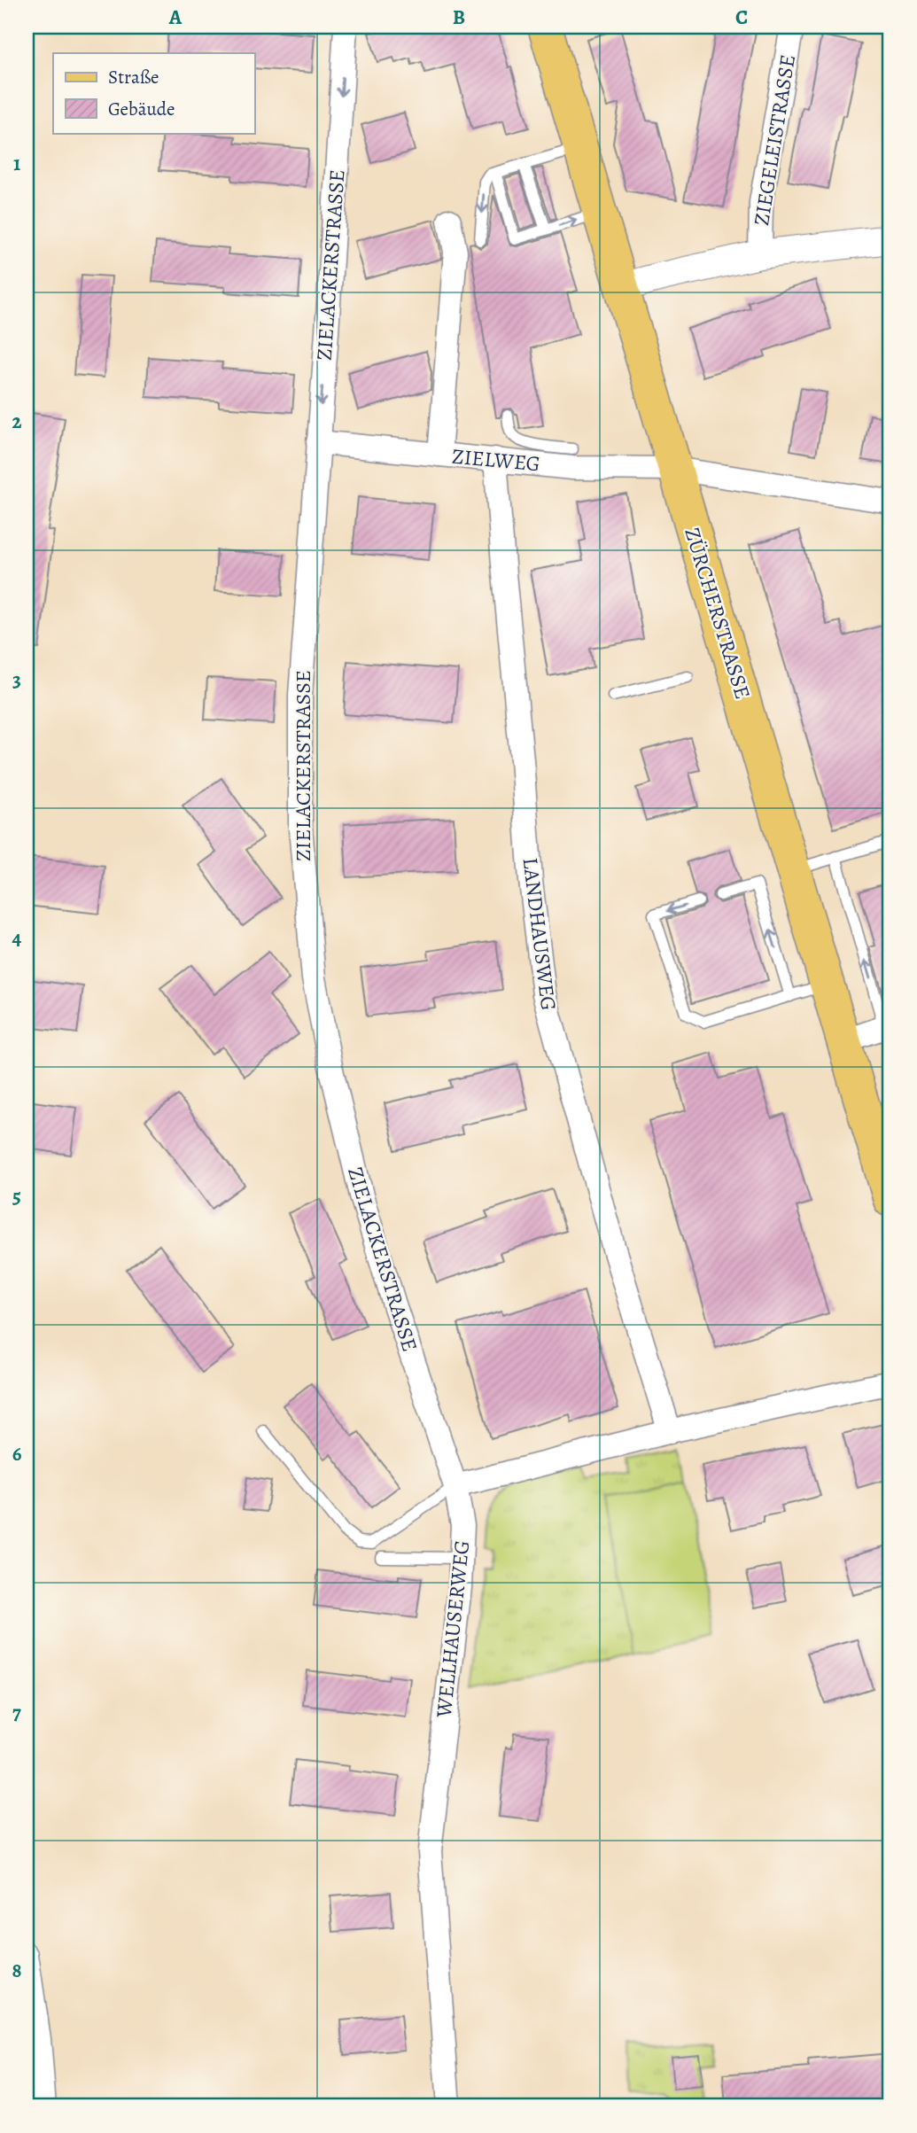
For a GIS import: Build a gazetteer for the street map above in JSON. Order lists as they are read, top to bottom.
{
  "streets": {
    "main road": ["ZÜRCHERSTRASSE"],
    "street": [
      "ZIEGELEISTRASSE",
      "ZIELACKERSTRASSE",
      "ZIELWEG",
      "LANDHAUSWEG",
      "WELLHAUSERWEG"
    ]
  },
  "crossings": [
    ["ZIELACKERSTRASSE", "ZIELWEG"],
    ["ZIELACKERSTRASSE", "WELLHAUSERWEG"],
    ["ZIELWEG", "ZÜRCHERSTRASSE"],
    ["ZIELWEG", "LANDHAUSWEG"]
  ],
  "legend": ["Straße", "Gebäude"],
  "grid": {
    "columns": ["A", "B", "C"],
    "rows": [
      "1",
      "2",
      "3",
      "4",
      "5",
      "6",
      "7",
      "8"
    ]
  }
}
